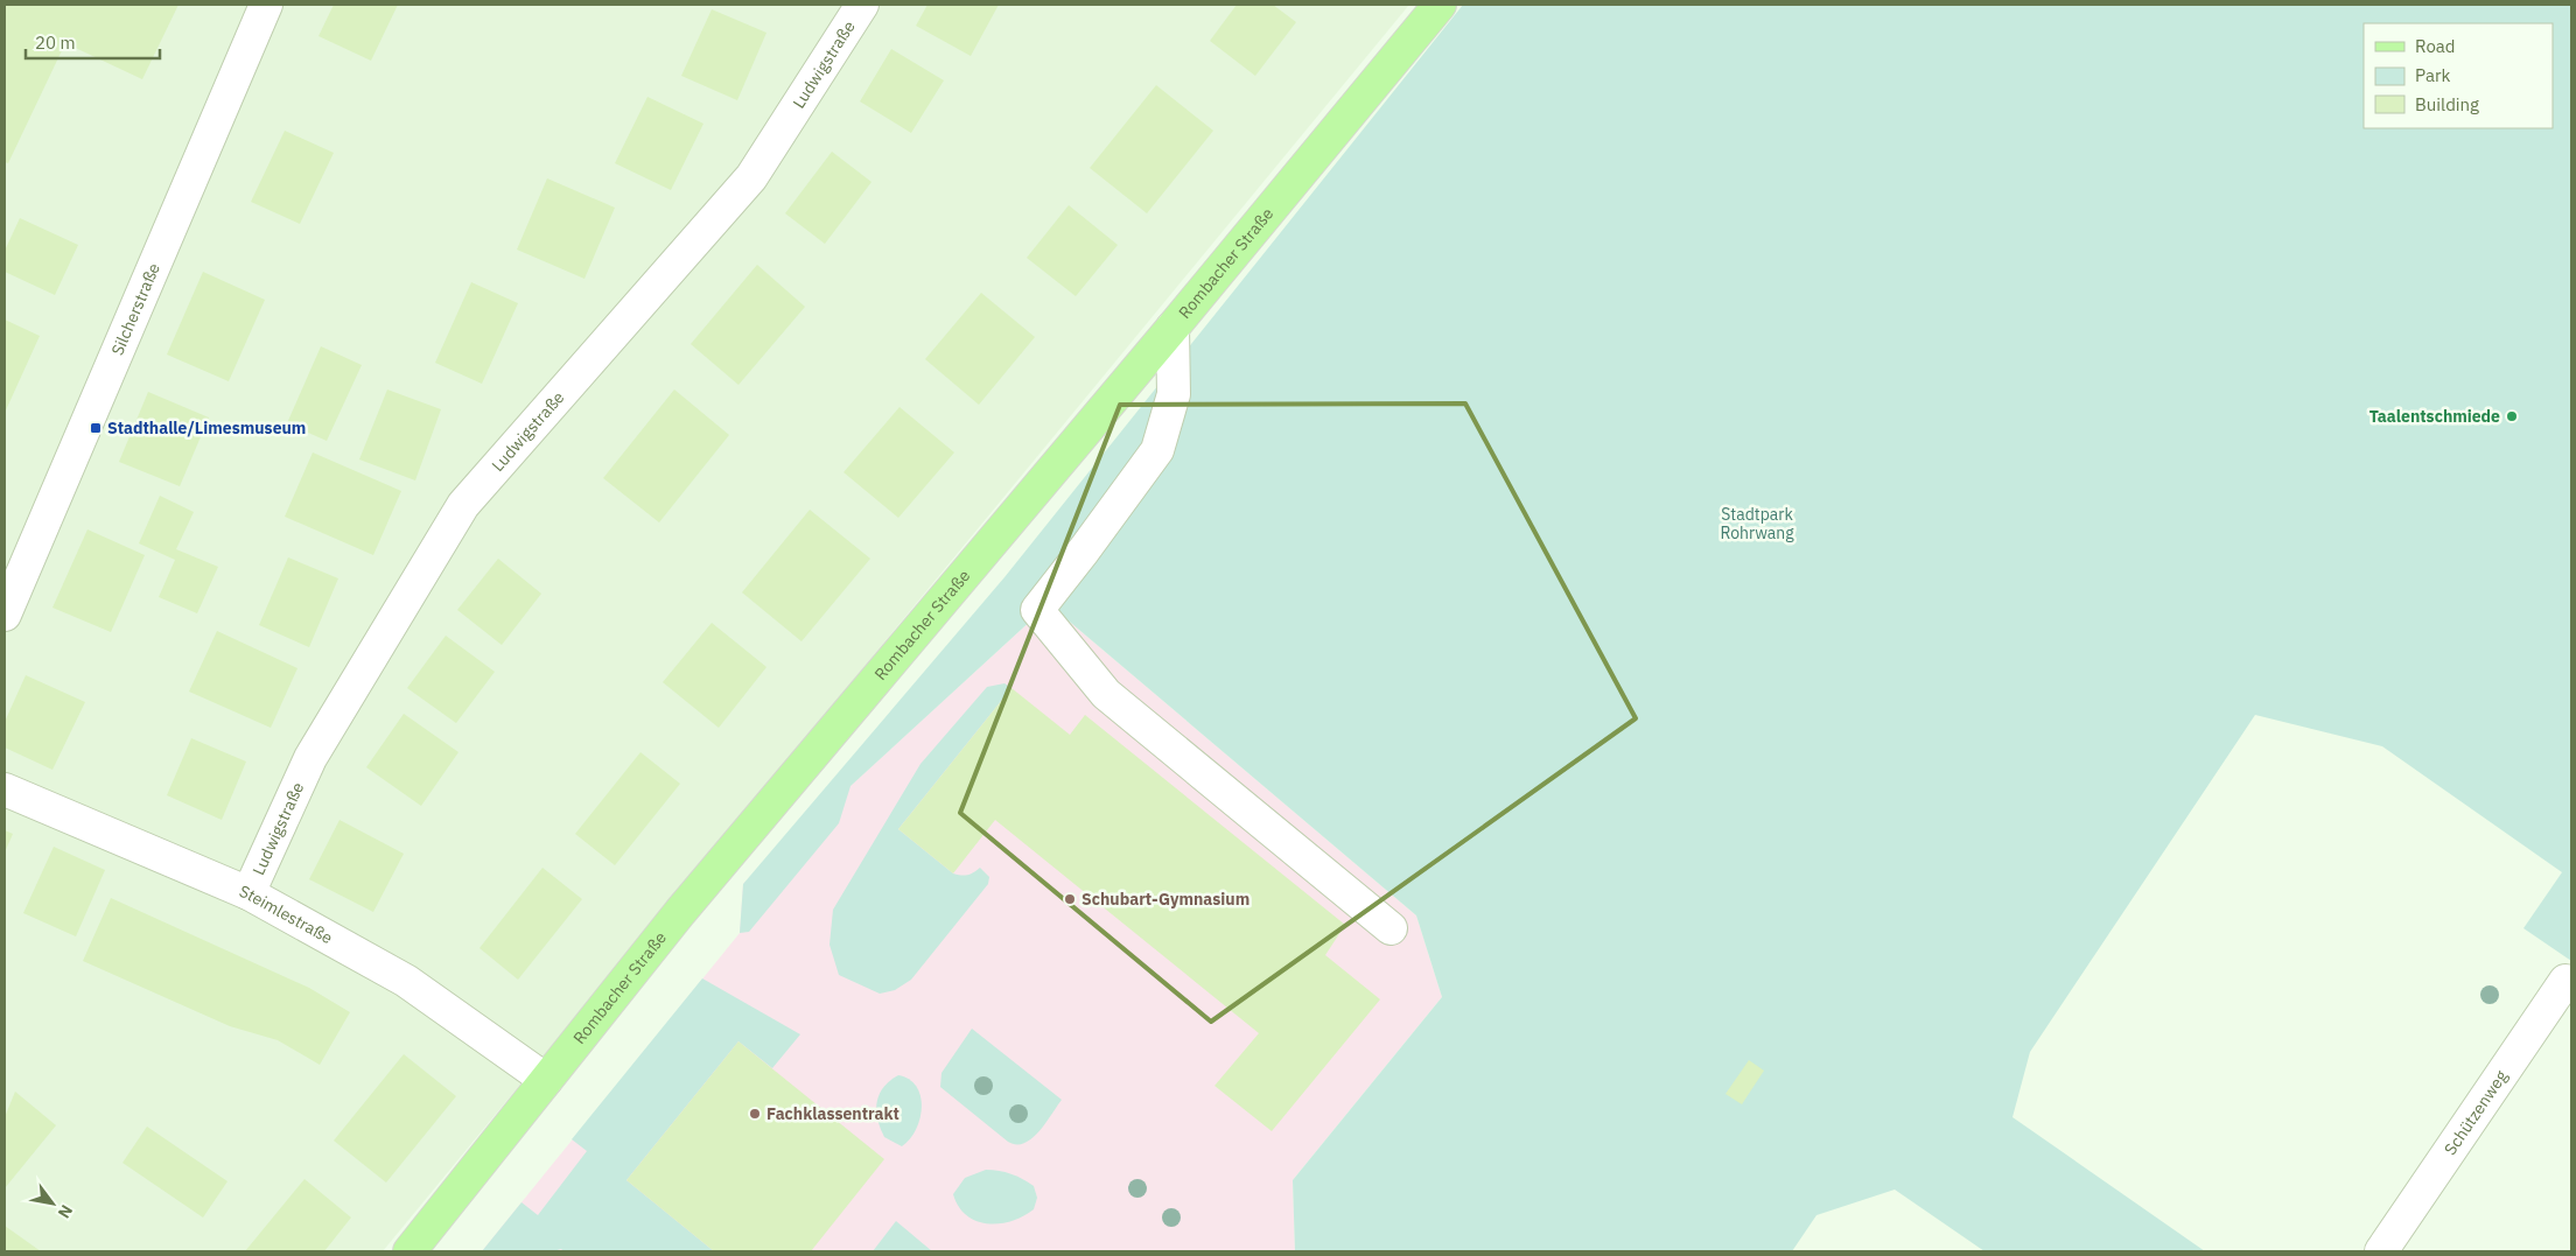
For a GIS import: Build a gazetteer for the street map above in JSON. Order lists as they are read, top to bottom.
{
  "streets": {
    "main road": ["Rombacher Straße"],
    "street": [
      "Ludwigstraße",
      "Silcherstraße",
      "Steimlestraße",
      "Schützenweg"
    ]
  },
  "crossings": [
    ["Ludwigstraße", "Steimlestraße"],
    ["Rombacher Straße", "Steimlestraße"]
  ],
  "parks": ["Stadtpark Rohrwang"],
  "places": {
    "other": ["Taalentschmiede", "Schubart-Gymnasium", "Fachklassentrakt"],
    "transit": ["Stadthalle/Limesmuseum"]
  },
  "legend": ["Road", "Park", "Building"],
  "scale_bar": "20 m",
  "north": "bottom right"
}
